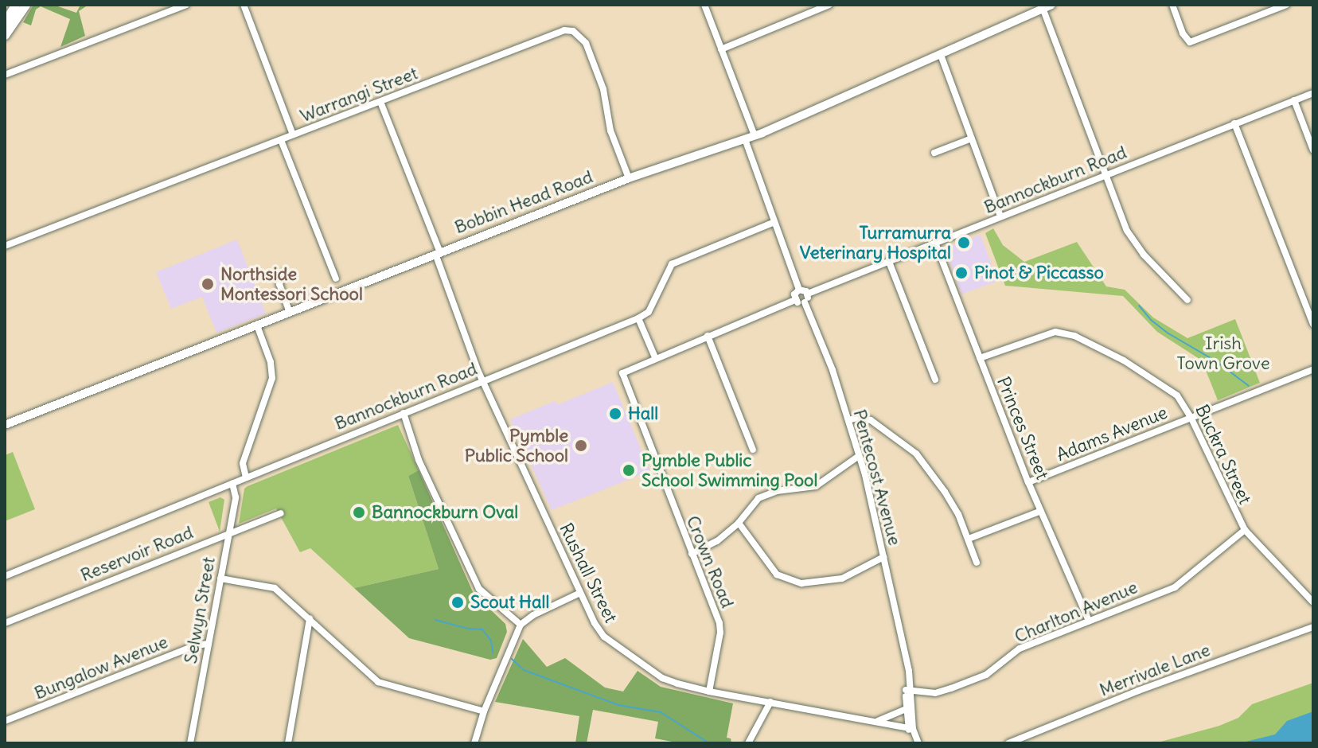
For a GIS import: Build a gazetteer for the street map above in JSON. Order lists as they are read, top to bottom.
{
  "streets": {
    "main road": ["Bobbin Head Road"],
    "street": [
      "Warrangi Street",
      "Bannockburn Road",
      "Princes Street",
      "Adams Avenue",
      "Buckra Street",
      "Pentecost Avenue",
      "Reservoir Road",
      "Crown Road",
      "Rushall Street",
      "Selwyn Street",
      "Charlton Avenue",
      "Bungalow Avenue",
      "Merrivale Lane"
    ]
  },
  "crossings": [
    ["Warrangi Street", "Bobbin Head Road"],
    ["Warrangi Street", "Rushall Street"],
    ["Bannockburn Road", "Princes Street"],
    ["Bannockburn Road", "Rushall Street"],
    ["Bannockburn Road", "Selwyn Street"],
    ["Bobbin Head Road", "Rushall Street"],
    ["Princes Street", "Adams Avenue"],
    ["Princes Street", "Buckra Street"],
    ["Princes Street", "Charlton Avenue"],
    ["Adams Avenue", "Buckra Street"],
    ["Buckra Street", "Charlton Avenue"],
    ["Pentecost Avenue", "Rushall Street"],
    ["Pentecost Avenue", "Charlton Avenue"],
    ["Reservoir Road", "Selwyn Street"],
    ["Crown Road", "Rushall Street"],
    ["Selwyn Street", "Bungalow Avenue"]
  ],
  "parks": ["Irish Town Grove"],
  "places": [
    "Turramurra Veterinary Hospital",
    "Pinot & Piccasso",
    "Northside Montessori School",
    "Hall",
    "Pymble Public School",
    "Pymble Public School Swimming Pool",
    "Bannockburn Oval",
    "Scout Hall"
  ]
}
